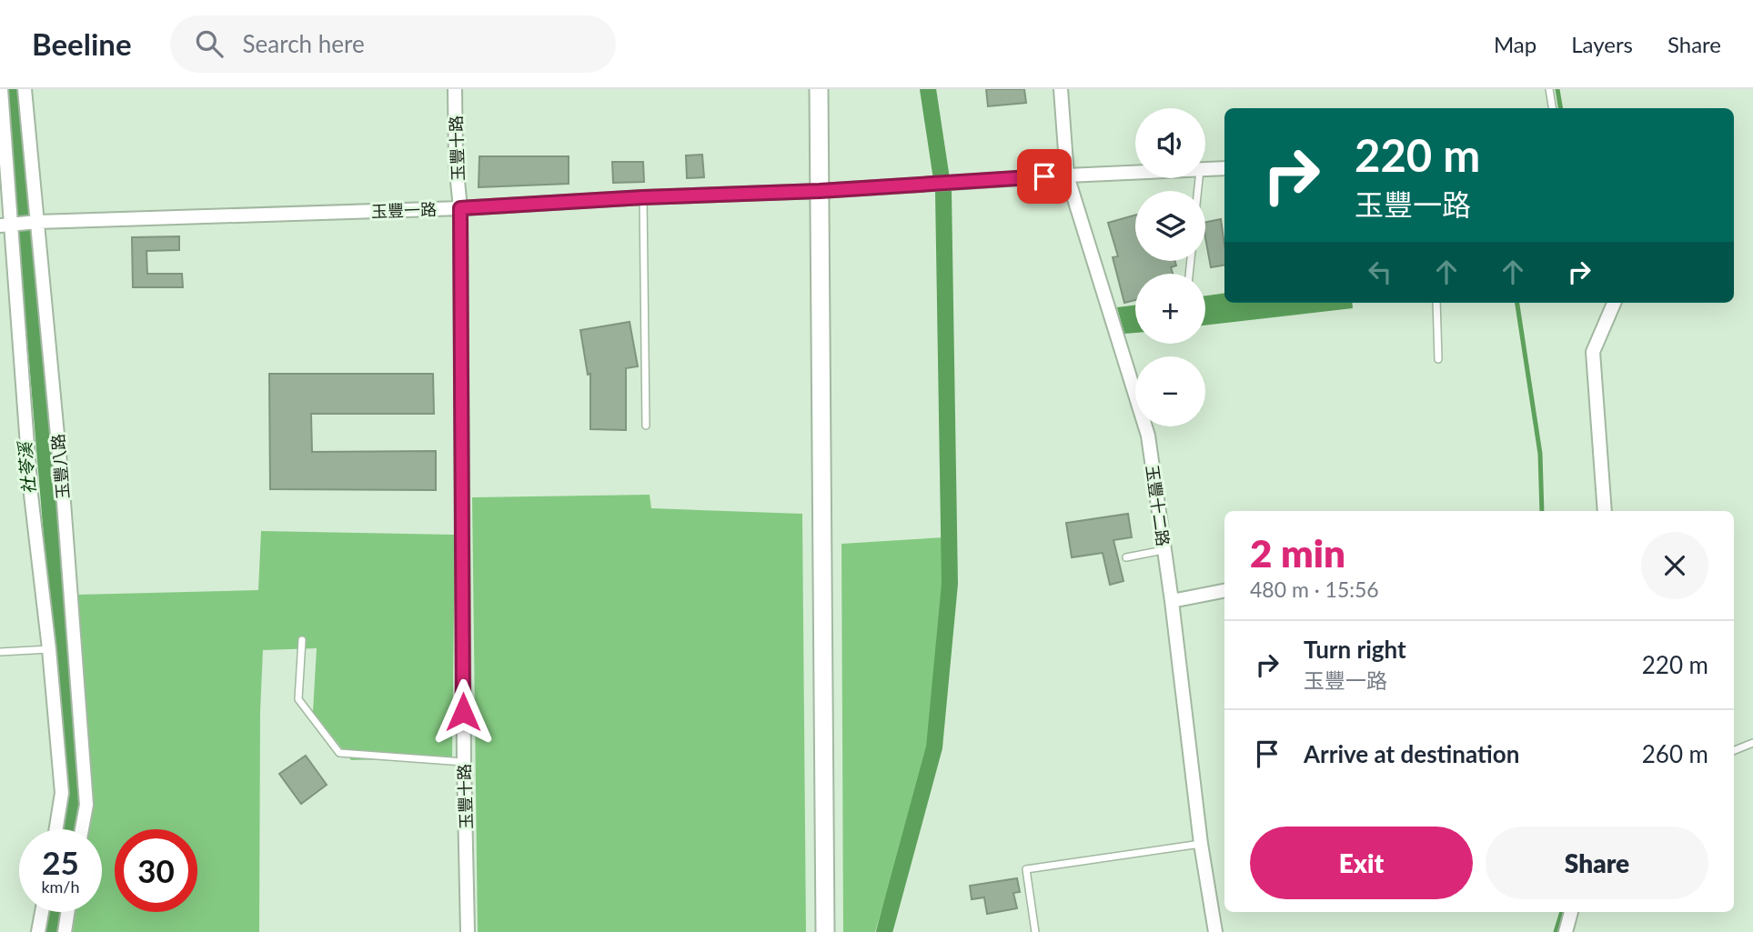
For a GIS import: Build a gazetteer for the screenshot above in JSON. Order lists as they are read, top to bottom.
{
  "streets": {
    "street": [
      "玉豐十路",
      "玉豐一路",
      "玉豐八路",
      "玉豐十二路"
    ]
  },
  "crossings": [
    ["玉豐十路", "玉豐一路"],
    ["玉豐一路", "玉豐八路"],
    ["玉豐一路", "玉豐十二路"]
  ],
  "water": ["社苓溪"],
  "page": {
    "header": "Beeline",
    "search": "Search here",
    "nav": ["Map", "Layers", "Share"],
    "map_buttons": ["+", "−"],
    "turn": ["220 m", "玉豐一路"],
    "heading": ["2 min", "480 m · 15:56"],
    "list": [
      {
        "name": "Turn right",
        "note": "玉豐一路",
        "value": "220 m"
      },
      {
        "name": "Arrive at destination",
        "value": "260 m"
      }
    ],
    "buttons": ["Exit", "Share"],
    "speed": "25 km/h",
    "limit": "30"
  }
}
